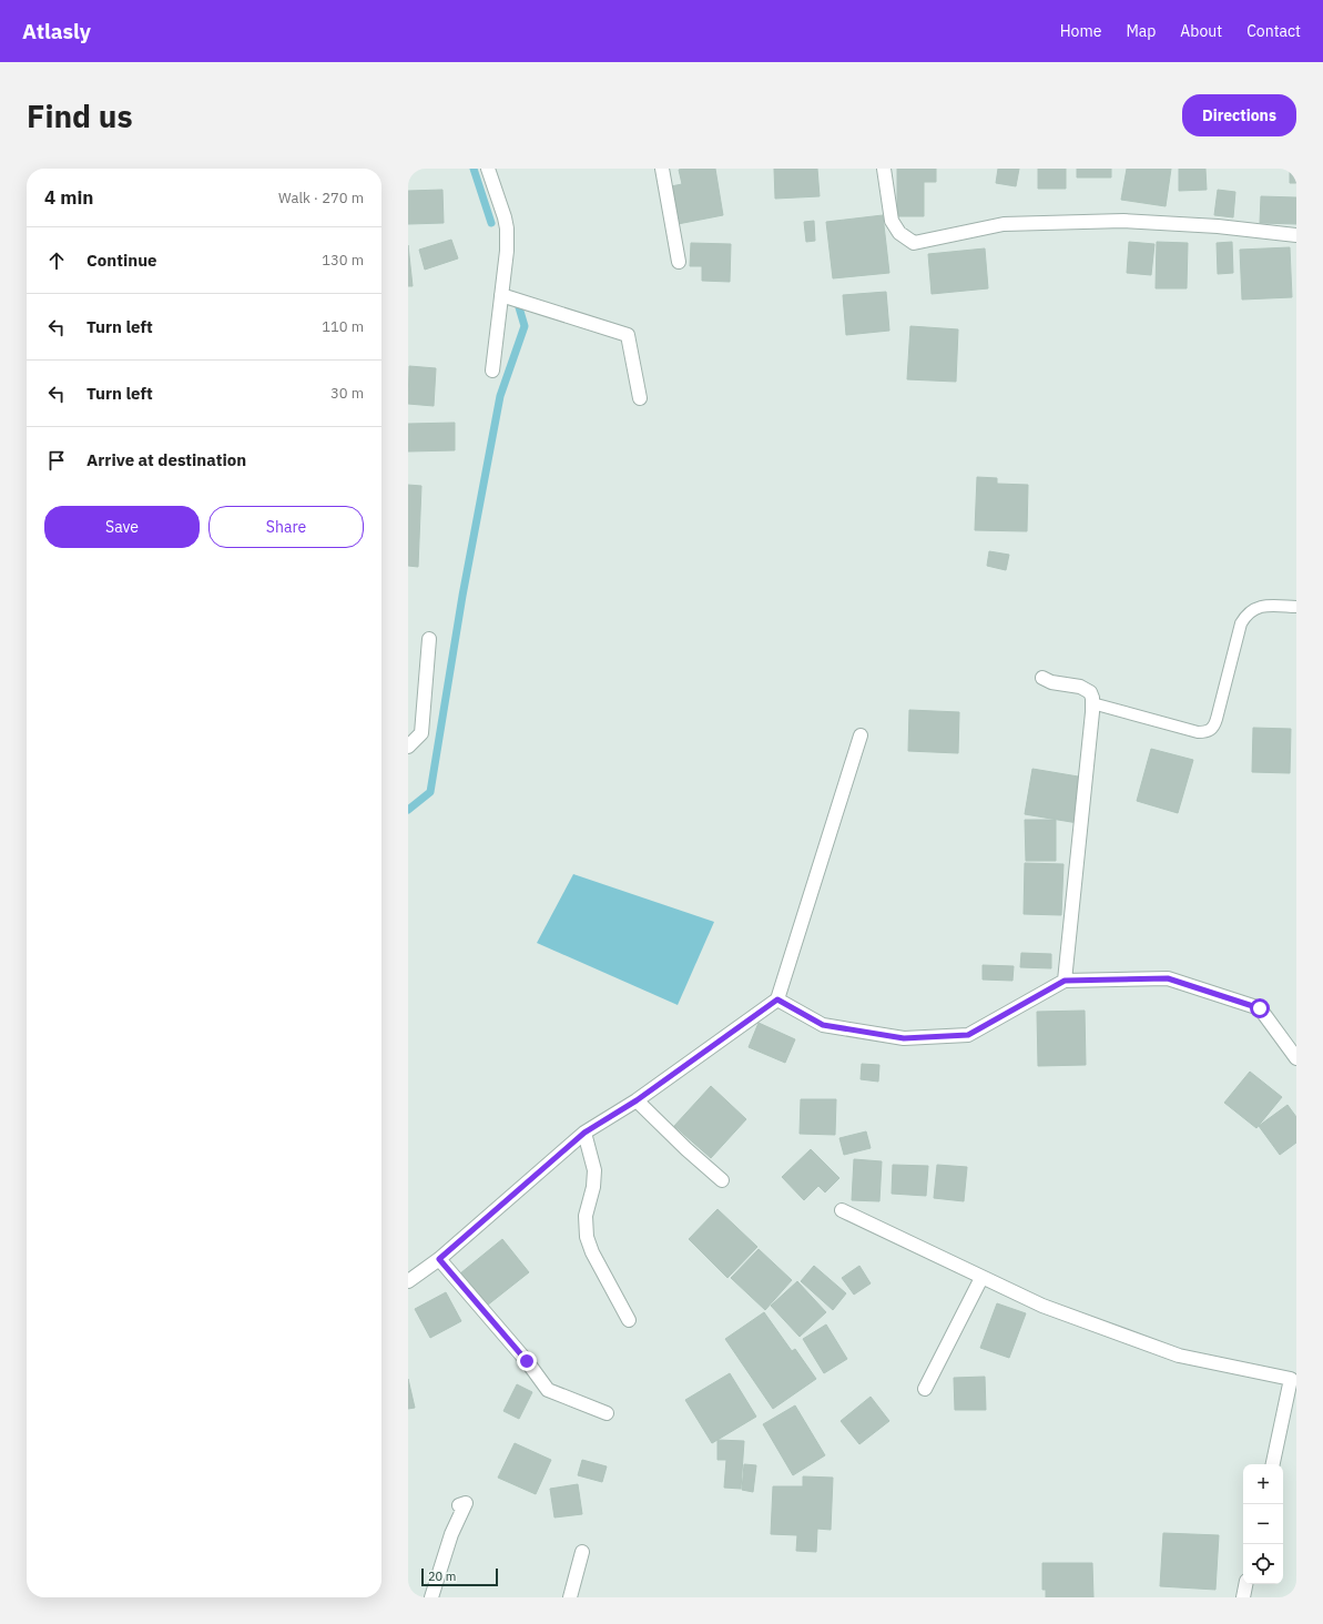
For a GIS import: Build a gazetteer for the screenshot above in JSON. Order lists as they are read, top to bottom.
{
  "scale_bar": "20 m",
  "page": {
    "header": "Atlasly",
    "nav": [
      "Home",
      "Map",
      "About",
      "Contact"
    ],
    "buttons": [
      "Directions",
      ["Save", "Share"]
    ],
    "title": "Find us",
    "heading": ["4 min", "Walk · 270 m"],
    "list": [
      ["Continue", "130 m"],
      ["Turn left", "110 m"],
      ["Turn left", "30 m"],
      "Arrive at destination"
    ],
    "map_buttons": ["+", "−"],
    "scale": "20 m"
  }
}
